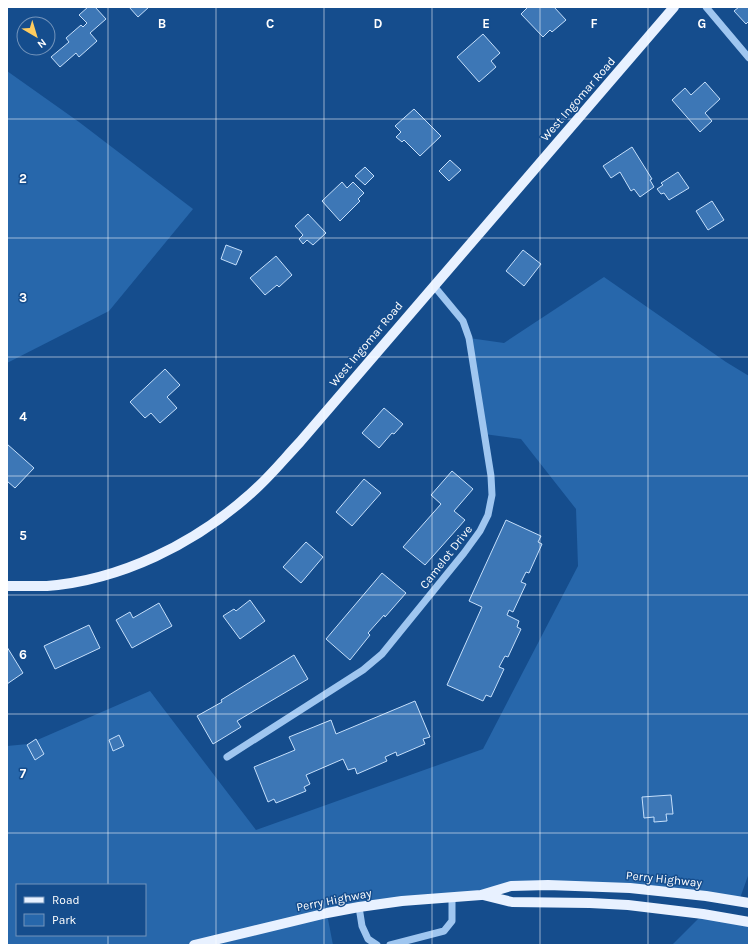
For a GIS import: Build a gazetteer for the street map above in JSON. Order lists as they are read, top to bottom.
{
  "streets": {
    "main road": ["West Ingomar Road", "Perry Highway"],
    "street": ["Camelot Drive"]
  },
  "crossings": [
    ["West Ingomar Road", "Camelot Drive"]
  ],
  "legend": ["Road", "Park"],
  "north": "bottom right",
  "grid": {
    "columns": [
      "B",
      "C",
      "D",
      "E",
      "F",
      "G"
    ],
    "rows": [
      "2",
      "3",
      "4",
      "5",
      "6",
      "7"
    ]
  }
}
